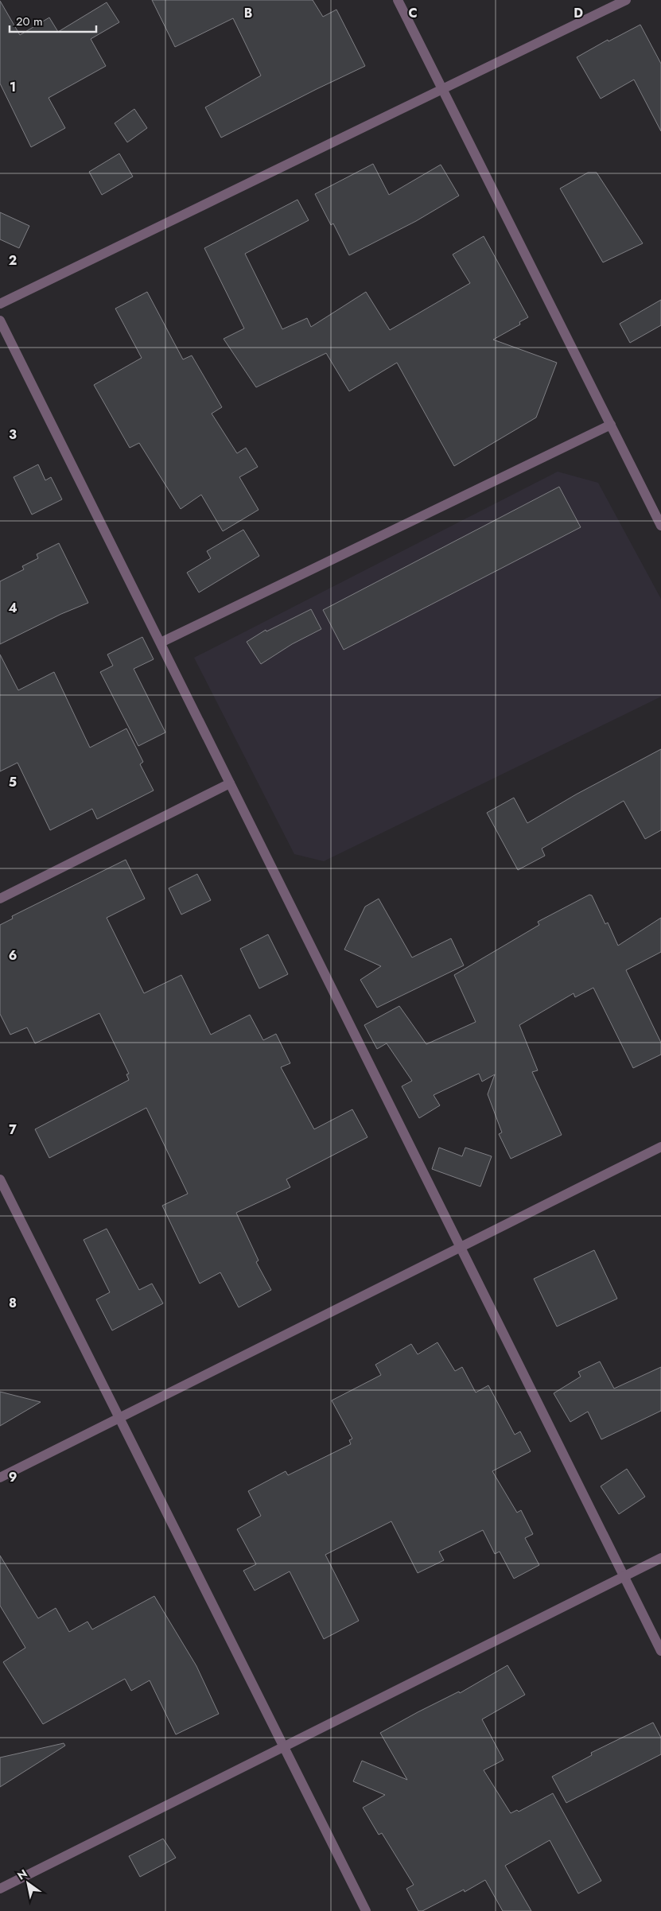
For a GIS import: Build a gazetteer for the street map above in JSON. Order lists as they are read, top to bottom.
{
  "scale_bar": "20 m",
  "north": "top left",
  "grid": {
    "columns": ["B", "C", "D"],
    "rows": [
      "1",
      "2",
      "3",
      "4",
      "5",
      "6",
      "7",
      "8",
      "9"
    ]
  }
}
